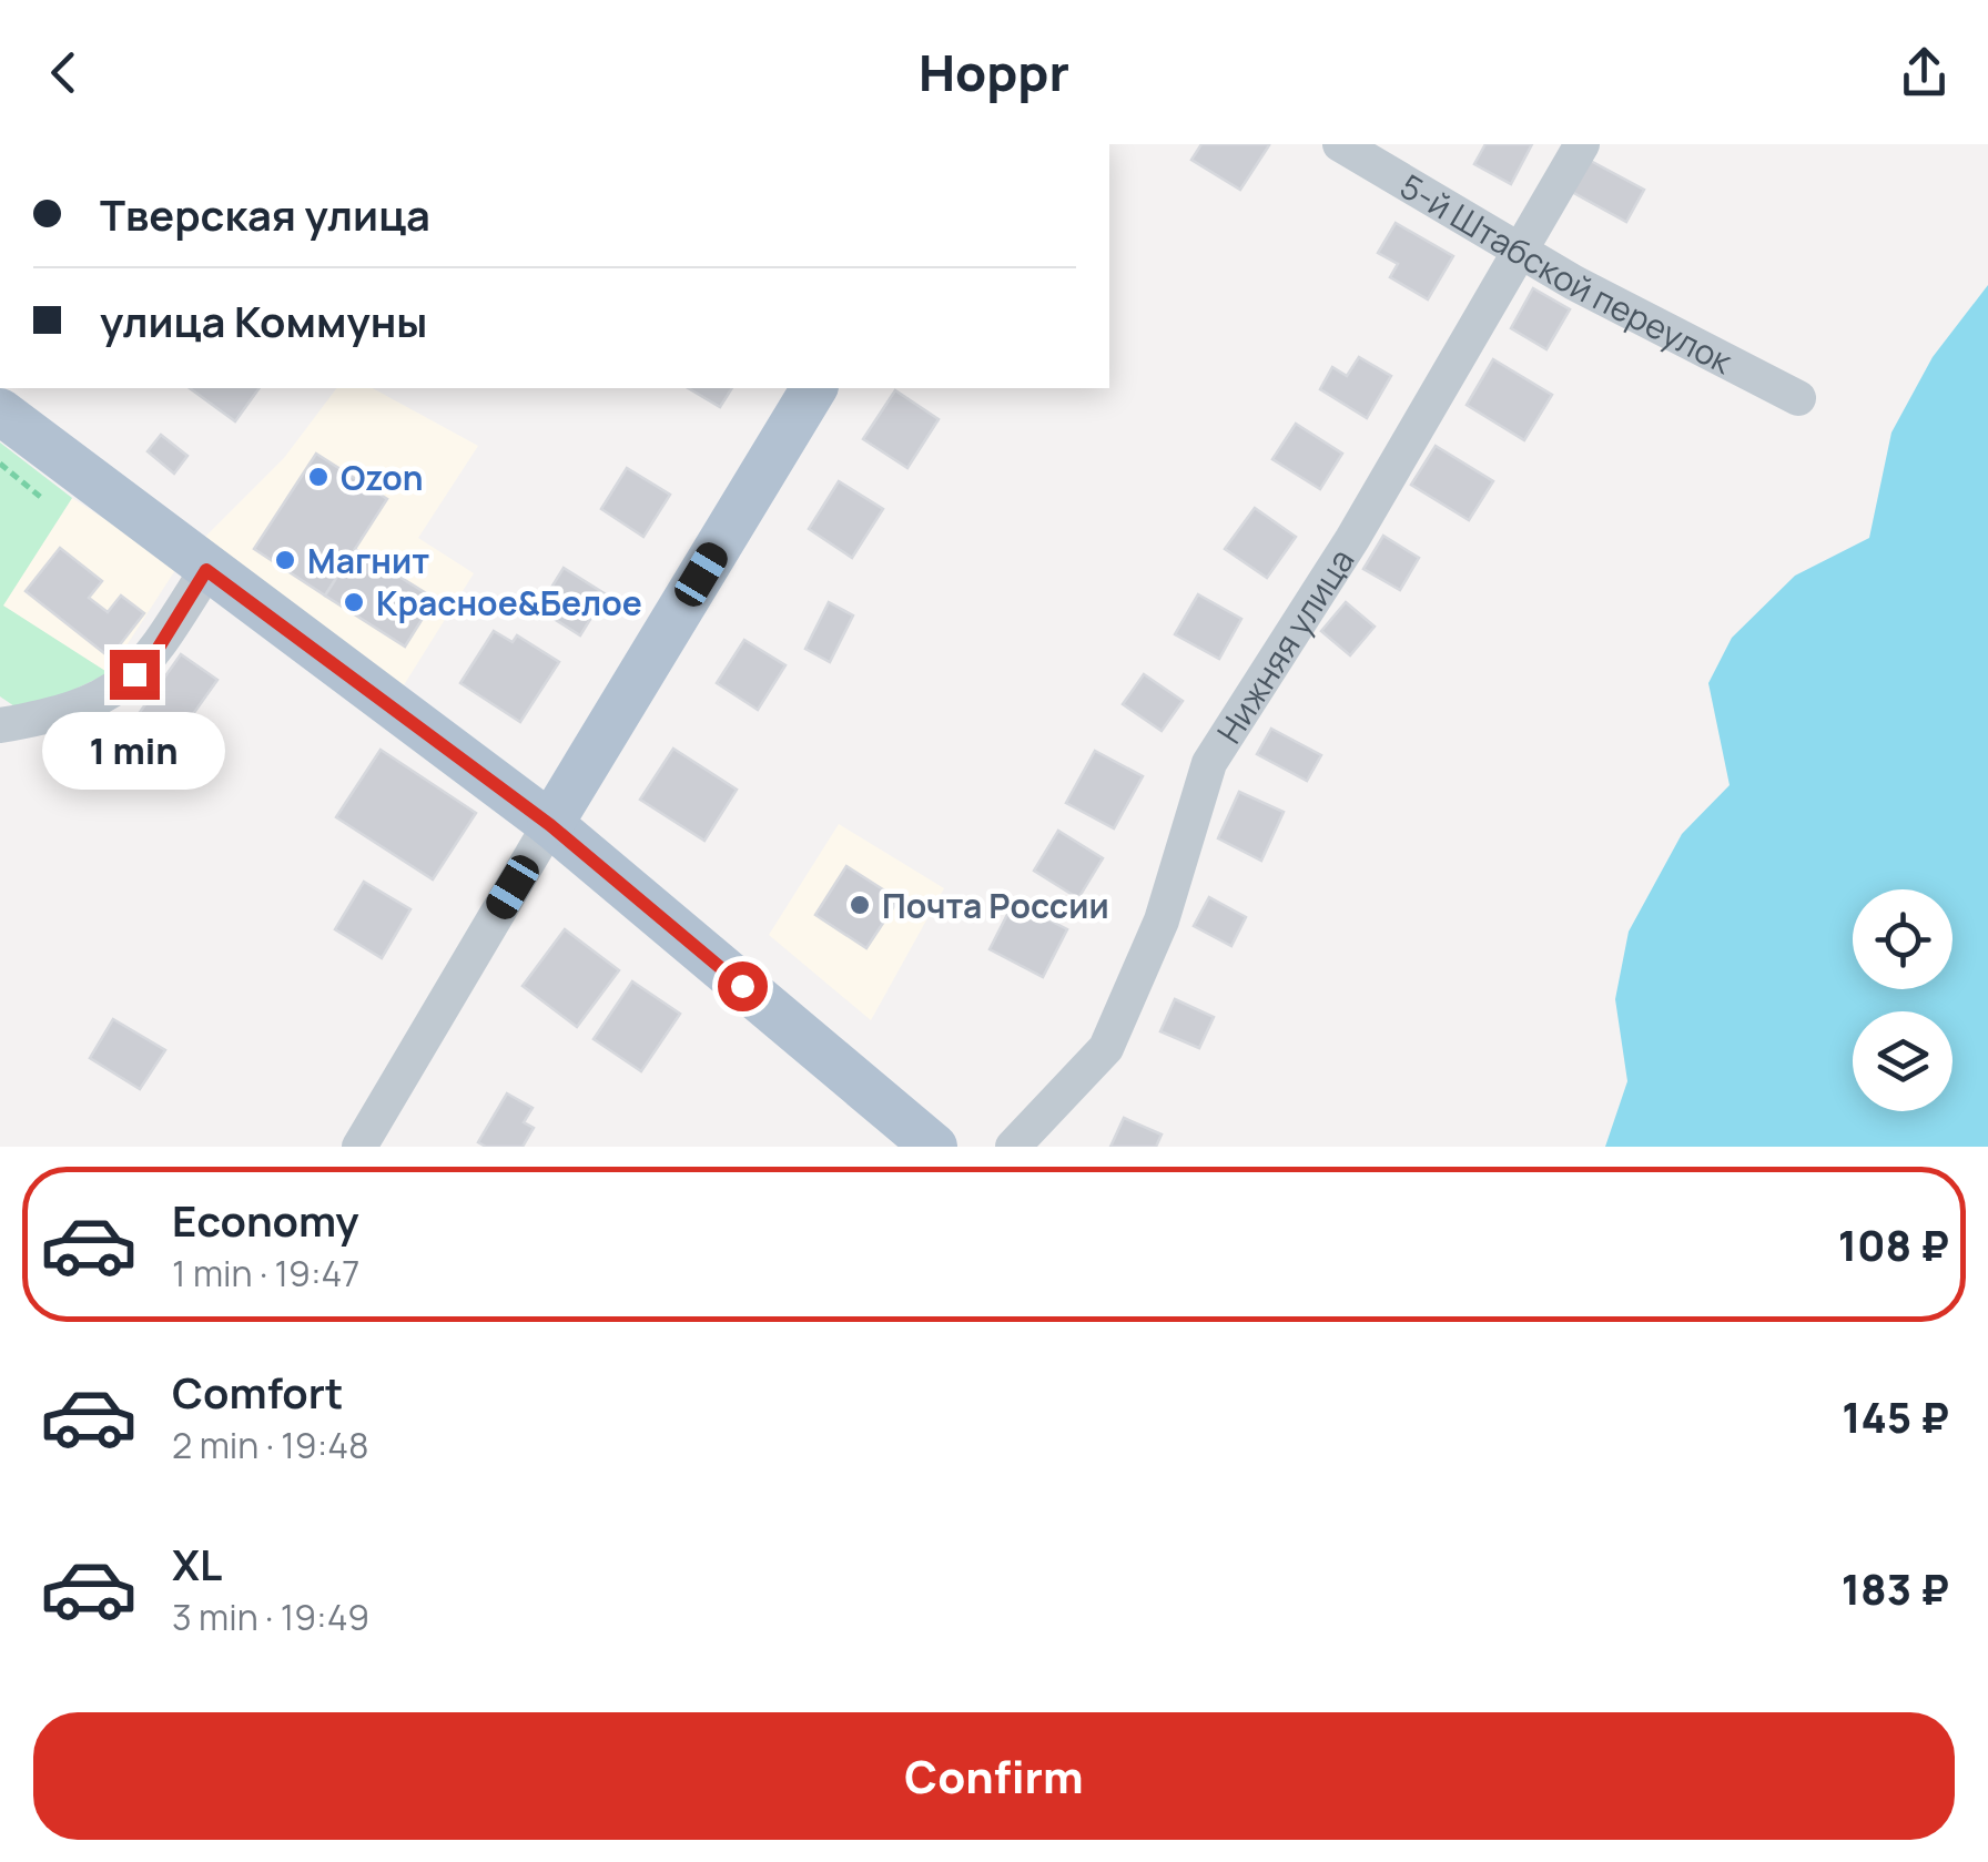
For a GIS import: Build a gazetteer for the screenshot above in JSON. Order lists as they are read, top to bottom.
{
  "streets": {
    "street": ["5-й Штабской переулок", "Нижняя улица"]
  },
  "crossings": [
    ["5-й Штабской переулок", "Нижняя улица"]
  ],
  "places": [
    "Ozon",
    "Магнит",
    "Красное&Белое",
    "Почта России"
  ],
  "page": {
    "header": "Hoppr",
    "banner": ["Тверская улица", "улица Коммуны"],
    "bubble": "1 min",
    "list": [
      {
        "name": "Economy",
        "note": "1 min · 19:47",
        "value": "108 ₽"
      },
      {
        "name": "Comfort",
        "note": "2 min · 19:48",
        "value": "145 ₽"
      },
      {
        "name": "XL",
        "note": "3 min · 19:49",
        "value": "183 ₽"
      }
    ],
    "buttons": "Confirm"
  }
}
